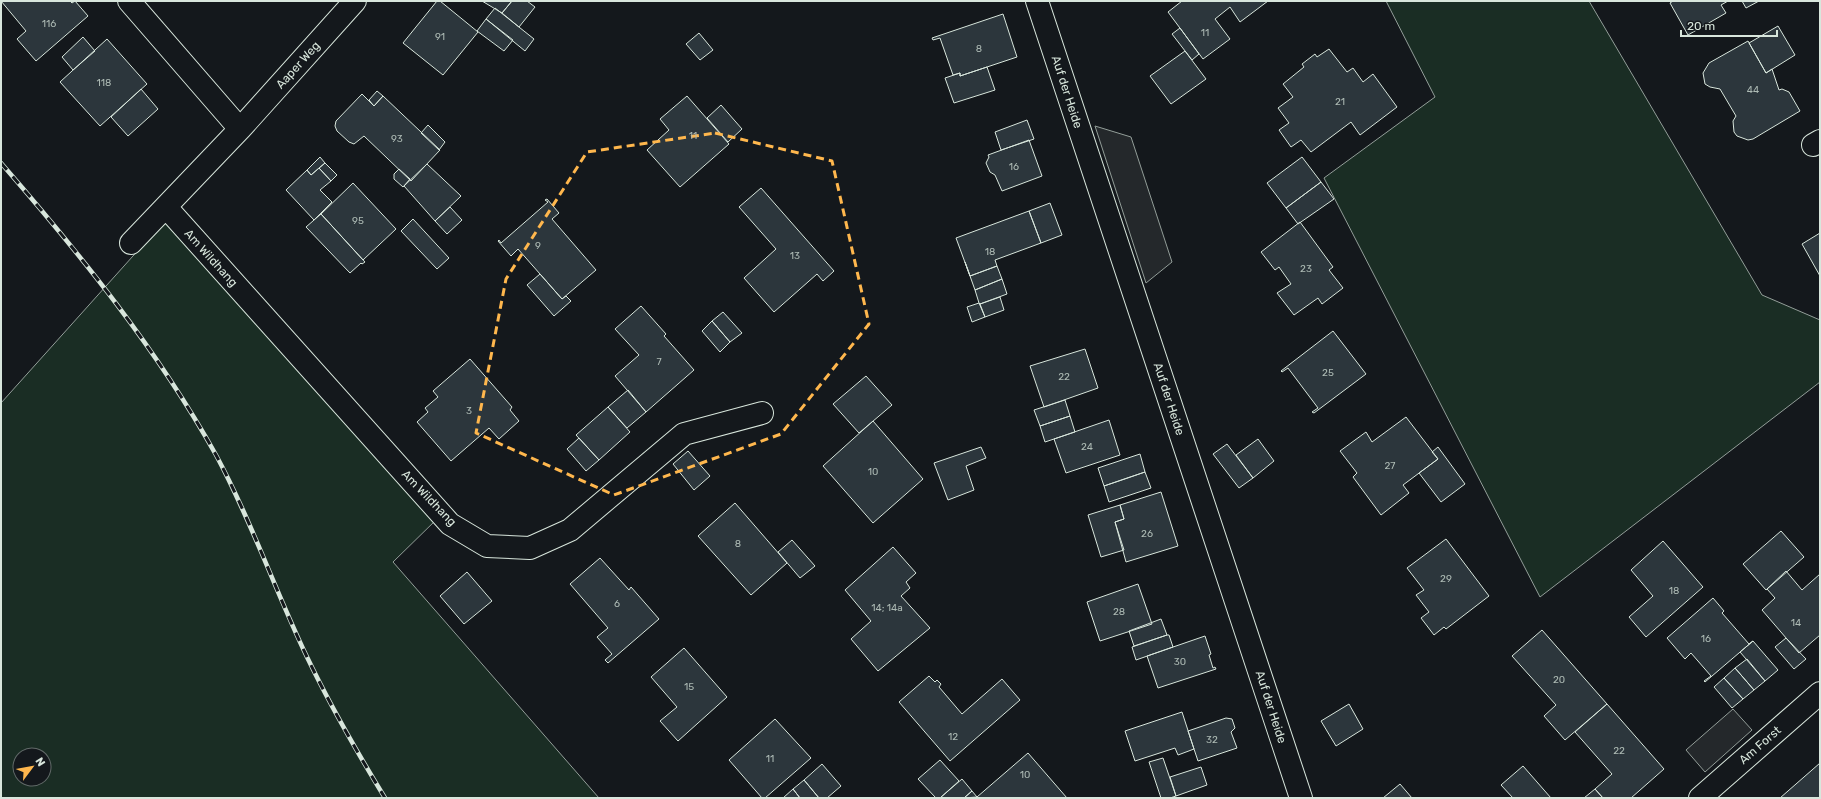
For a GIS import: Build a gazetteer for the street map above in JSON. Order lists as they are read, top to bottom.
{
  "streets": {
    "street": [
      "Aaper Weg",
      "Auf der Heide",
      "Am Wildhang",
      "Am Forst"
    ]
  },
  "crossings": [
    ["Aaper Weg", "Am Wildhang"]
  ],
  "house_numbers": [
    "116",
    "11",
    "91",
    "8",
    "118",
    "44",
    "21",
    "11",
    "93",
    "16",
    "95",
    "9",
    "18",
    "13",
    "23",
    "7",
    "25",
    "22",
    "3",
    "24",
    "27",
    "10",
    "26",
    "8",
    "29",
    "18",
    "6",
    "14; 14a",
    "28",
    "14",
    "16",
    "30",
    "20",
    "15",
    "12",
    "32",
    "22",
    "11",
    "10"
  ],
  "scale_bar": "20 m",
  "north": "top right"
}
